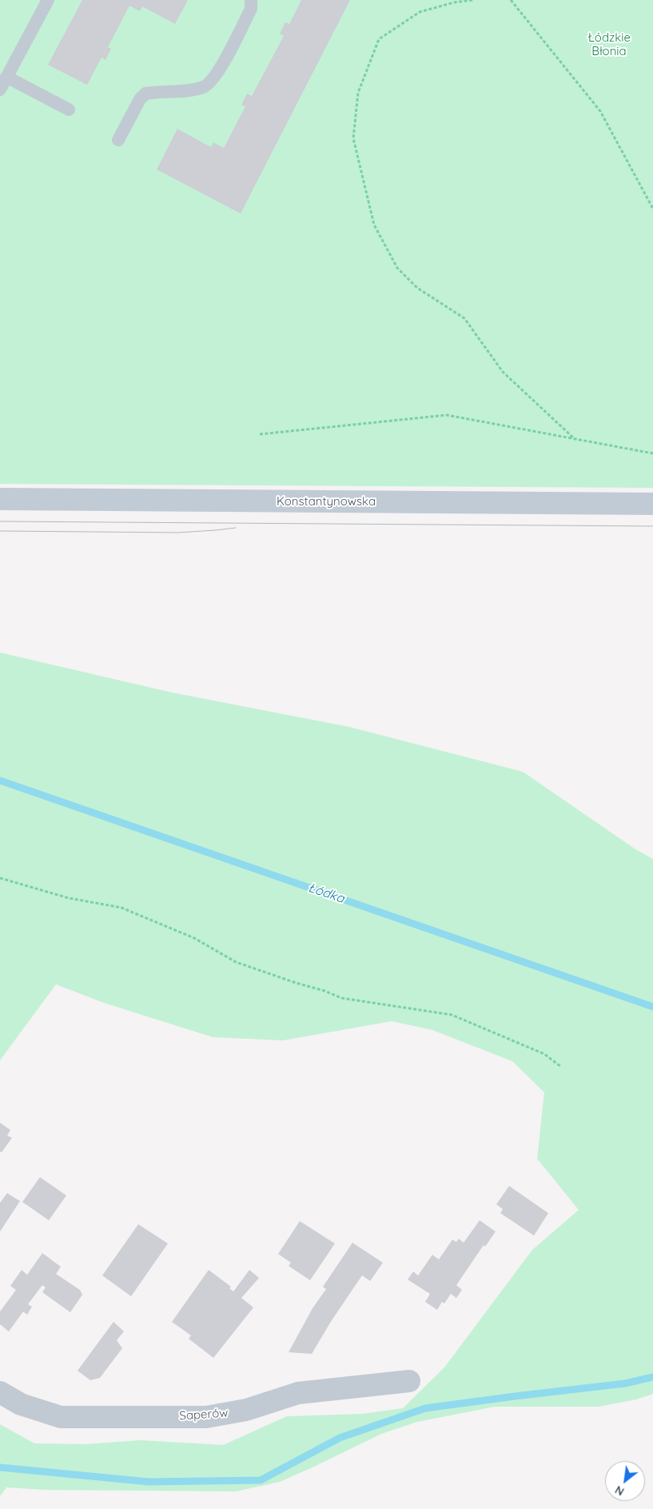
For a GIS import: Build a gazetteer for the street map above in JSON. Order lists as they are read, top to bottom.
{
  "streets": {
    "main road": ["Konstantynowska"],
    "street": ["Saperów"]
  },
  "water": ["Łódka"],
  "parks": ["Łódzkie Błonia"],
  "north": "bottom left"
}
